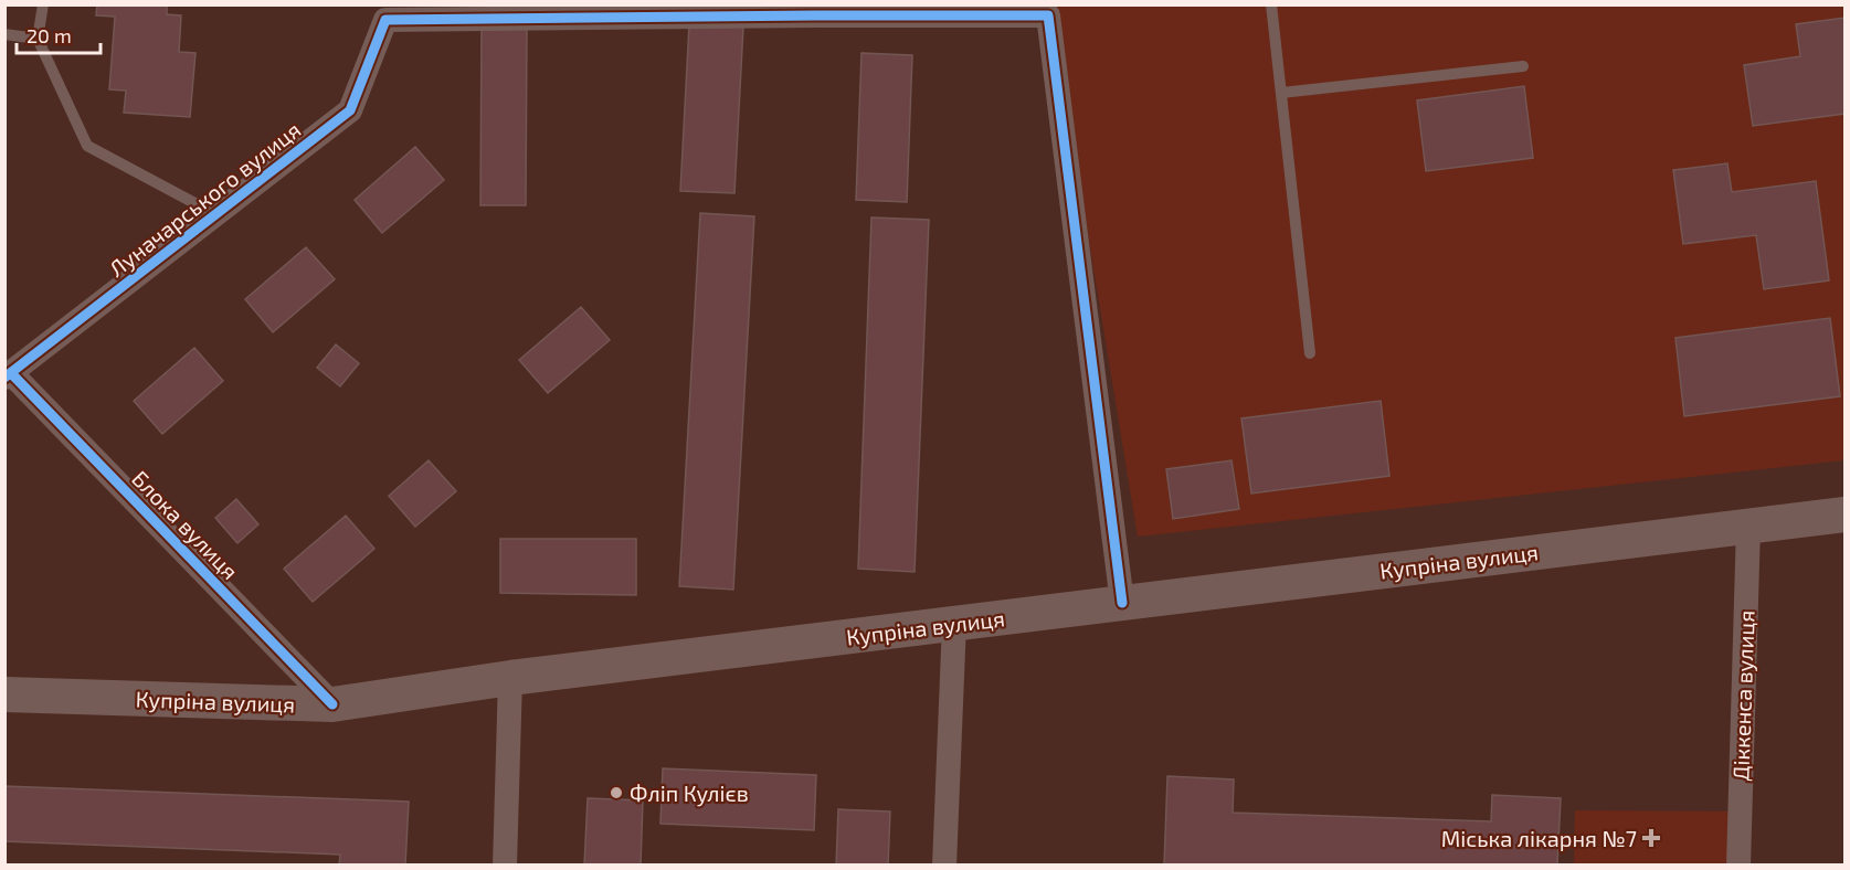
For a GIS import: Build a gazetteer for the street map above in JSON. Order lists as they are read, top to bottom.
{
  "streets": {
    "main road": ["Купріна вулиця"],
    "street": ["Луначарського вулиця", "Блока вулиця", "Діккенса вулиця"]
  },
  "crossings": [
    ["Луначарського вулиця", "Блока вулиця"],
    ["Блока вулиця", "Купріна вулиця"],
    ["Купріна вулиця", "Діккенса вулиця"]
  ],
  "places": {
    "other": ["Фліп Кулієв"],
    "health": ["Міська лікарня №7"]
  },
  "scale_bar": "20 m"
}
